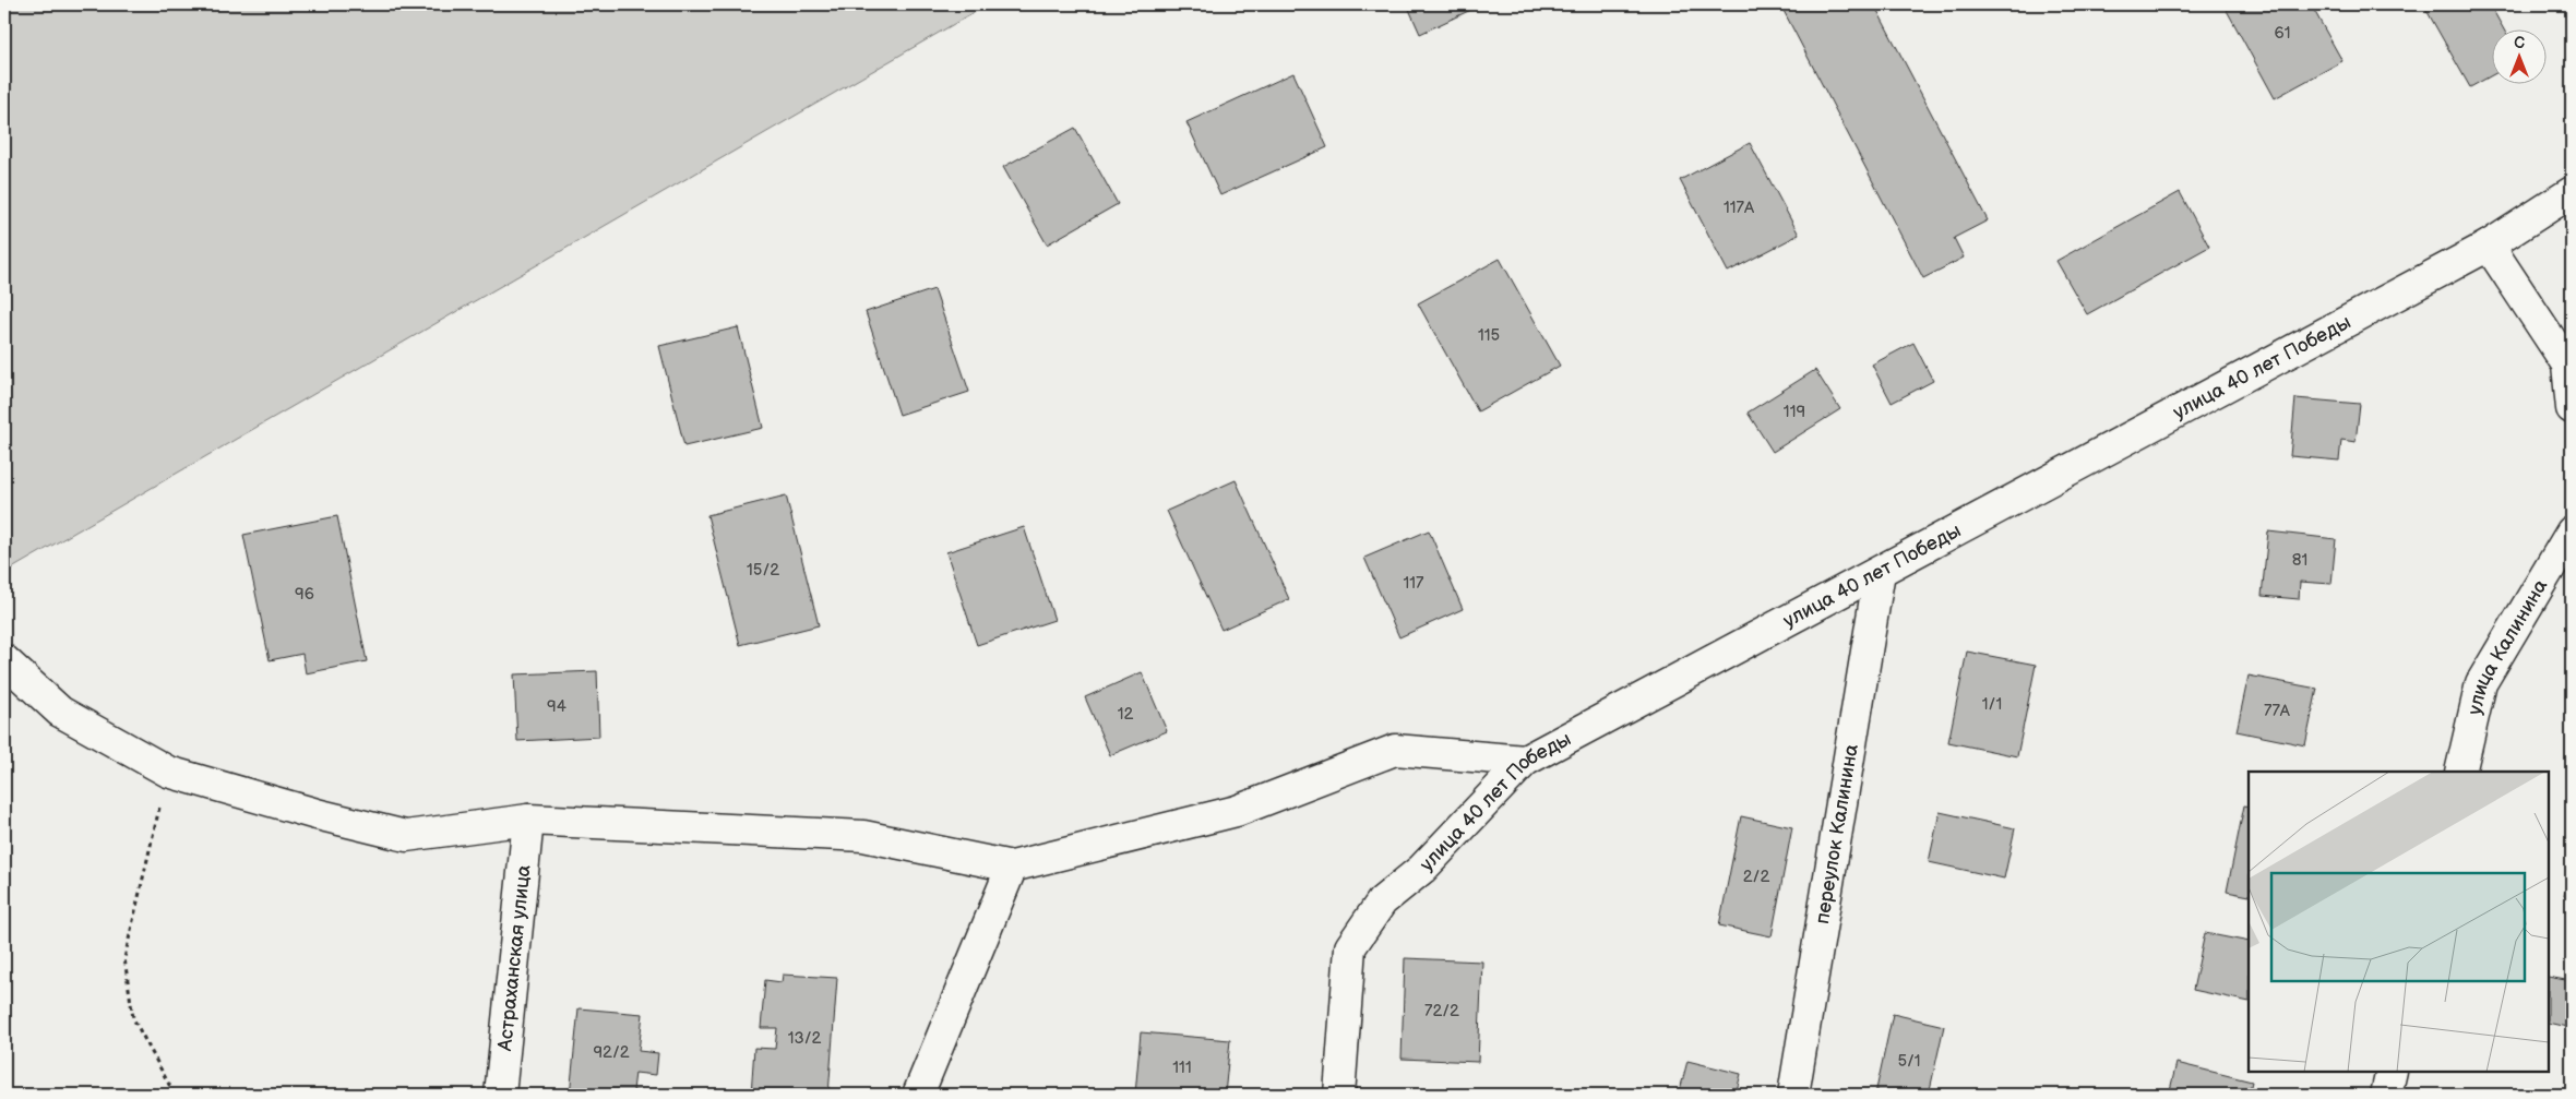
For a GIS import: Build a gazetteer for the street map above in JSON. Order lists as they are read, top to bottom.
{
  "streets": {
    "street": [
      "улица 40 лет Победы",
      "улица Калинина",
      "переулок Калинина",
      "Астраханская улица"
    ]
  },
  "crossings": [
    ["улица 40 лет Победы", "переулок Калинина"]
  ],
  "house_numbers": [
    "61",
    "117А",
    "115",
    "119",
    "81",
    "15/2",
    "117",
    "96",
    "1/1",
    "94",
    "77А",
    "12",
    "2/2",
    "72/2",
    "13/2",
    "92/2",
    "5/1",
    "111"
  ],
  "north": "top"
}
